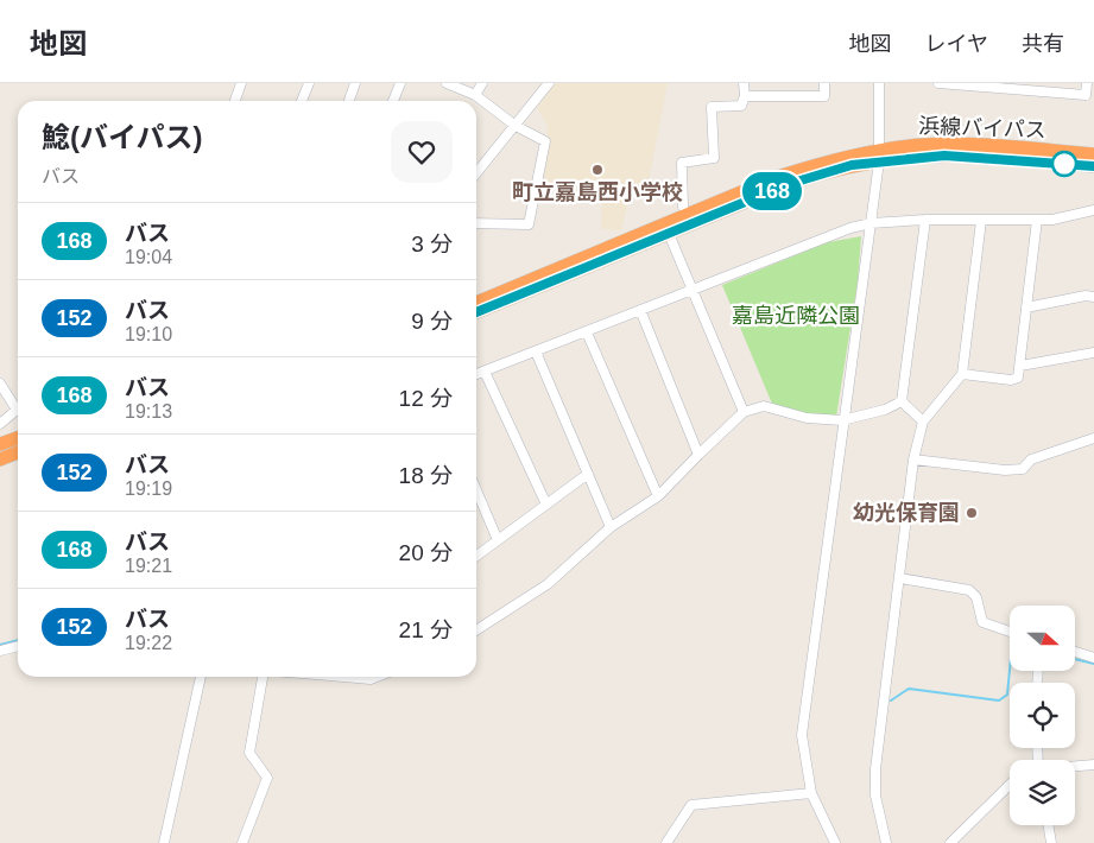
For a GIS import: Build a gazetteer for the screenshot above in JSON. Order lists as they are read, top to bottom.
{
  "streets": {
    "highway": ["浜線バイパス"]
  },
  "parks": ["嘉島近隣公園"],
  "places": ["町立嘉島西小学校", "幼光保育園"],
  "lines": ["bus line 168"],
  "north": "right",
  "page": {
    "header": "地図",
    "nav": ["地図", "レイヤ", "共有"],
    "on_map": "168",
    "heading": ["鯰(バイパス)", "バス"],
    "list": [
      {
        "mark": "168",
        "name": "バス",
        "note": "19:04",
        "value": "3 分"
      },
      {
        "mark": "152",
        "name": "バス",
        "note": "19:10",
        "value": "9 分"
      },
      {
        "mark": "168",
        "name": "バス",
        "note": "19:13",
        "value": "12 分"
      },
      {
        "mark": "152",
        "name": "バス",
        "note": "19:19",
        "value": "18 分"
      },
      {
        "mark": "168",
        "name": "バス",
        "note": "19:21",
        "value": "20 分"
      },
      {
        "mark": "152",
        "name": "バス",
        "note": "19:22",
        "value": "21 分"
      }
    ]
  }
}
